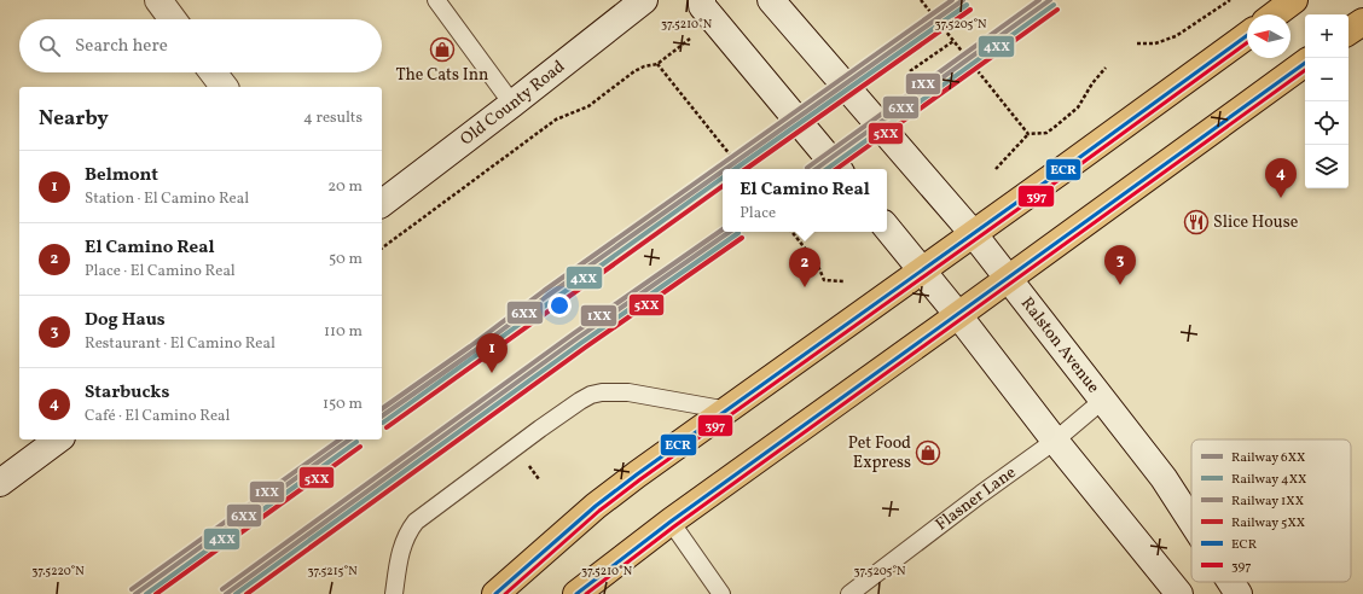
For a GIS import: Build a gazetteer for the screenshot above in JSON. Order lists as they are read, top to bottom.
{
  "streets": {
    "main road": ["Old County Road", "Ralston Avenue"],
    "lane": ["Flasner Lane"]
  },
  "crossings": [
    ["Ralston Avenue", "Flasner Lane"]
  ],
  "places": {
    "shop": ["The Cats Inn", "Pet Food Express"],
    "restaurant": ["Slice House"]
  },
  "lines": [
    "rail line 6XX",
    "rail line 1XX",
    "rail line 4XX",
    "rail line 5XX",
    "transit line ECR",
    "transit line 397"
  ],
  "legend": [
    "Railway 6XX",
    "Railway 4XX",
    "Railway 1XX",
    "Railway 5XX",
    "ECR",
    "397"
  ],
  "north": "left",
  "page": {
    "map_buttons": ["+", "−"],
    "search": "Search here",
    "heading": ["Nearby", "4 results"],
    "list": [
      {
        "mark": "1",
        "name": "Belmont",
        "note": "Station · El Camino Real",
        "value": "20 m"
      },
      {
        "mark": "2",
        "name": "El Camino Real",
        "note": "Place · El Camino Real",
        "value": "50 m"
      },
      {
        "mark": "3",
        "name": "Dog Haus",
        "note": "Restaurant · El Camino Real",
        "value": "110 m"
      },
      {
        "mark": "4",
        "name": "Starbucks",
        "note": "Café · El Camino Real",
        "value": "150 m"
      }
    ],
    "pins": [
      "4",
      "3",
      "2",
      "1"
    ],
    "popup": ["El Camino Real", "Place"]
  },
  "coordinates": [
    "37.5210°N",
    "37.5205°N",
    "37.5220°N",
    "37.5215°N"
  ]
}
